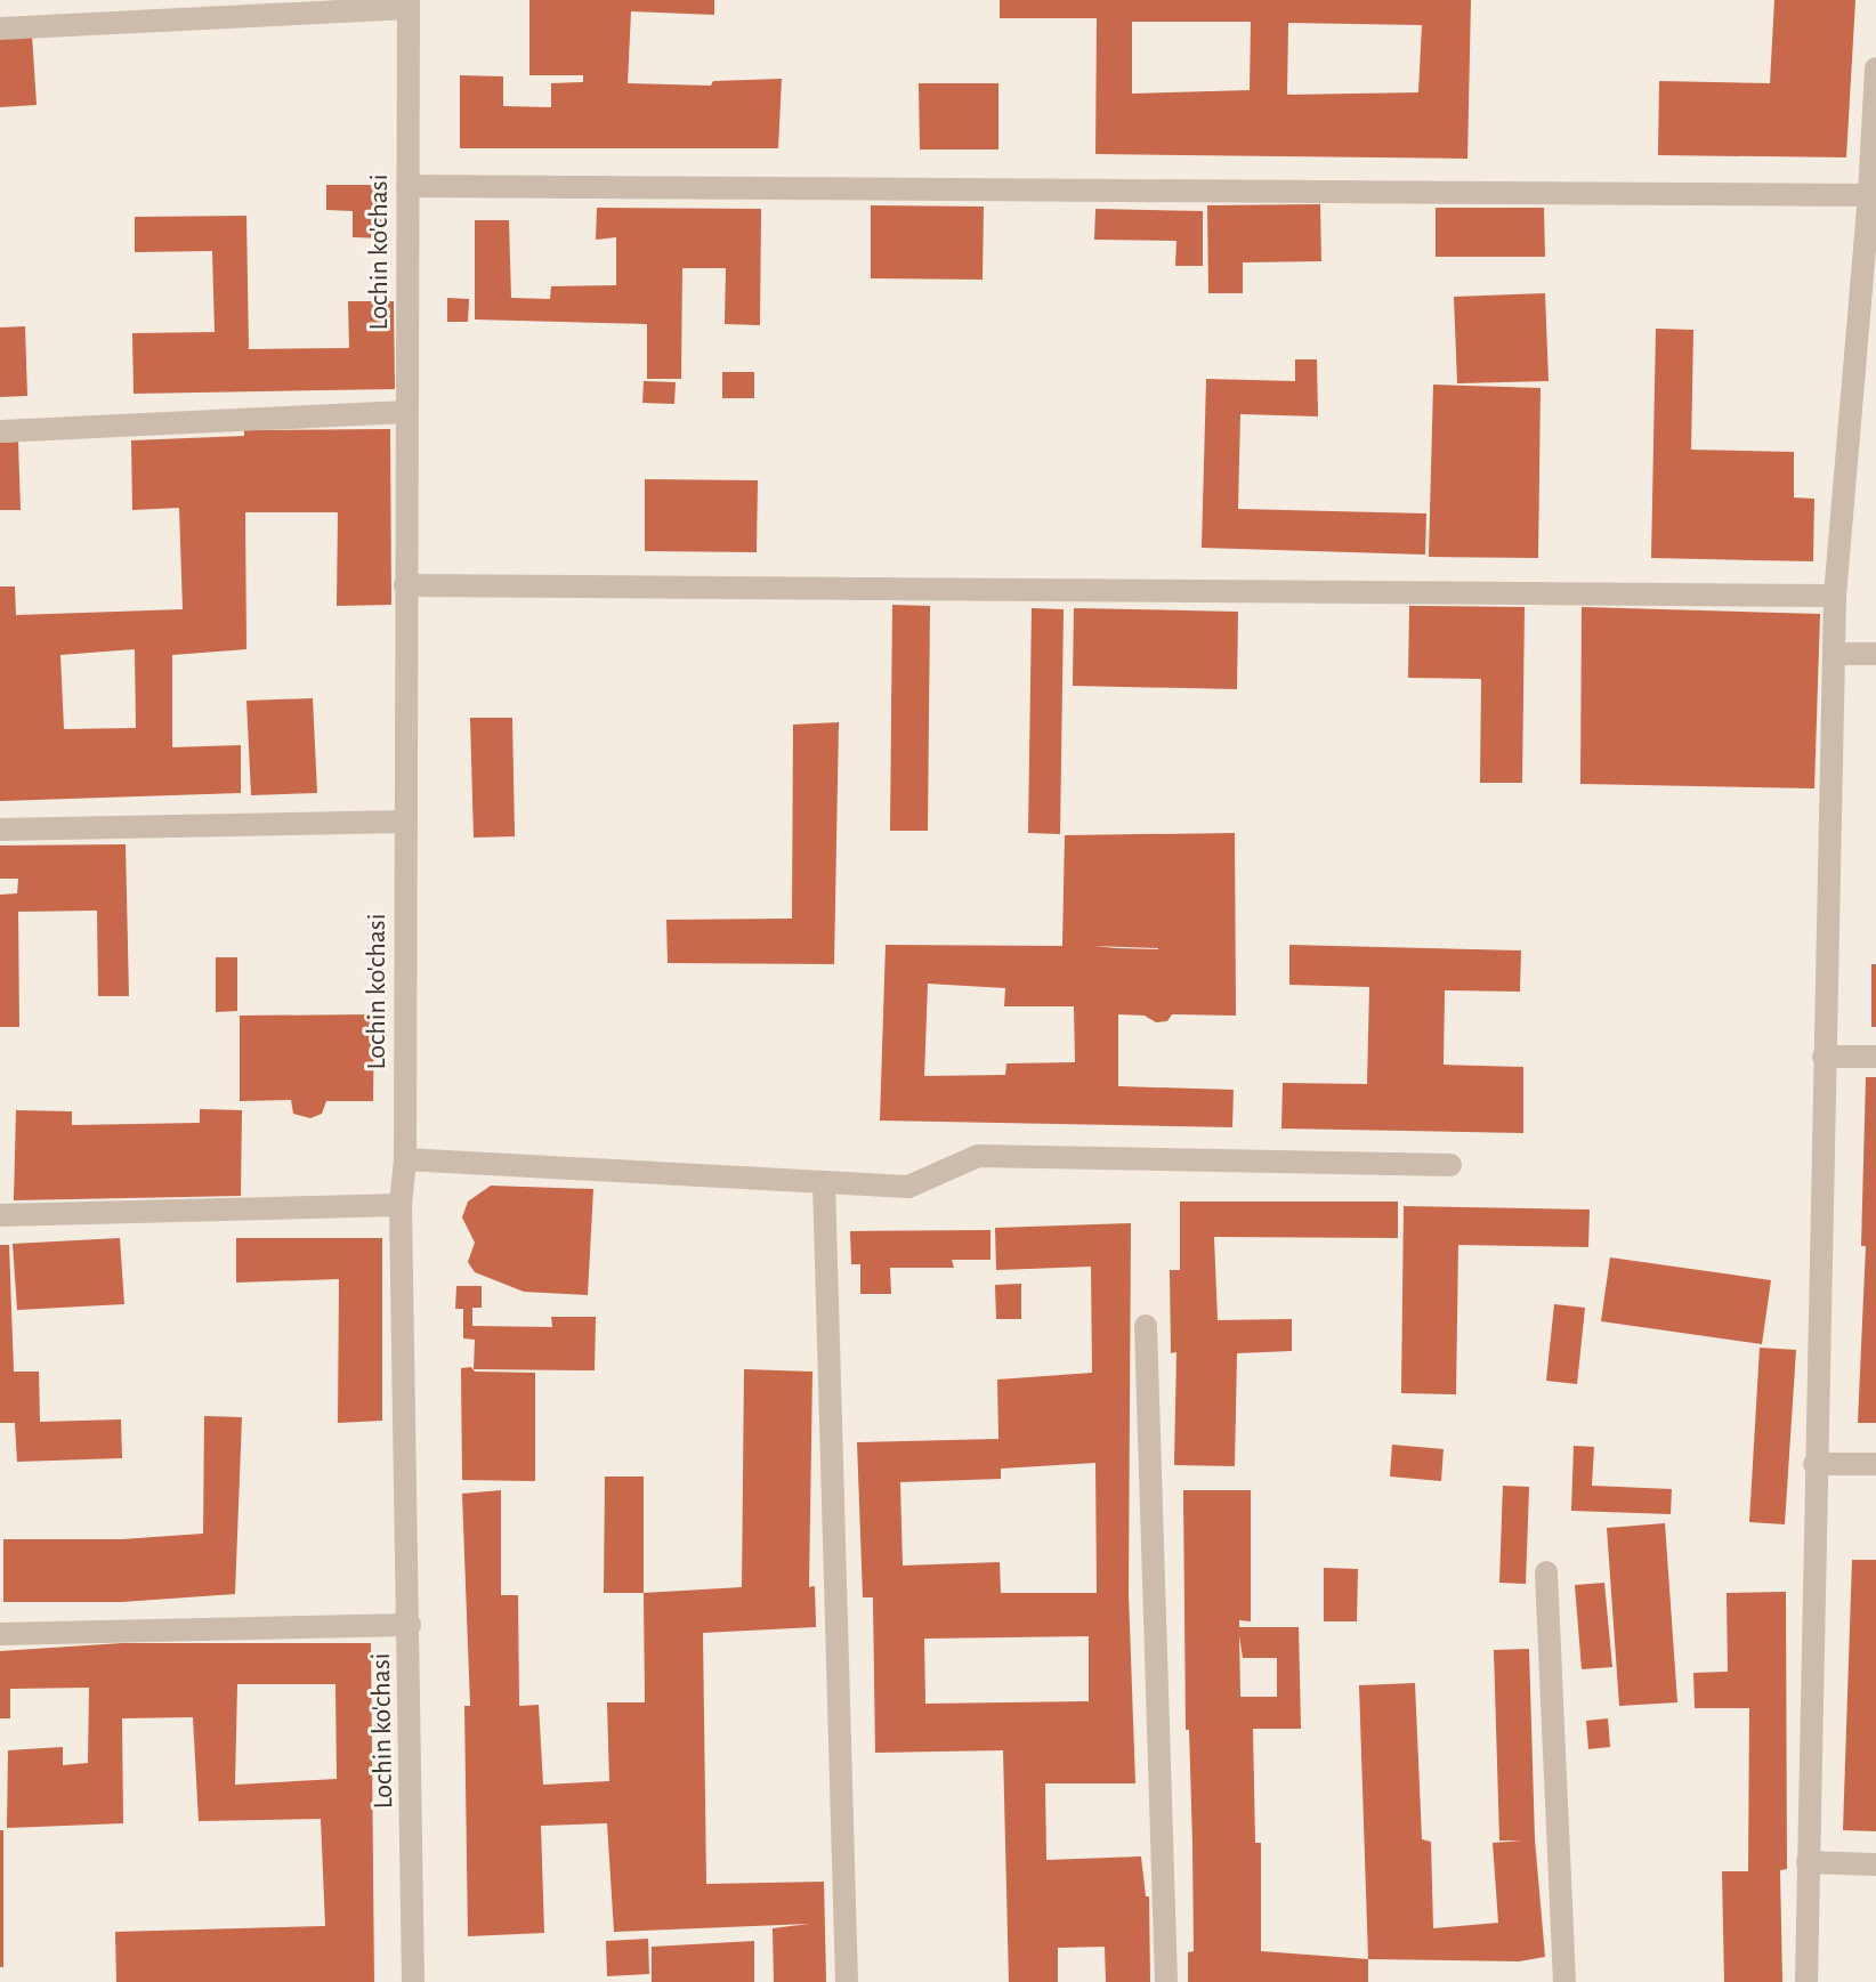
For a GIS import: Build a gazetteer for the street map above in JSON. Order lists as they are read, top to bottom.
{
  "streets": {
    "street": ["Lochin ko'chasi"]
  }
}
